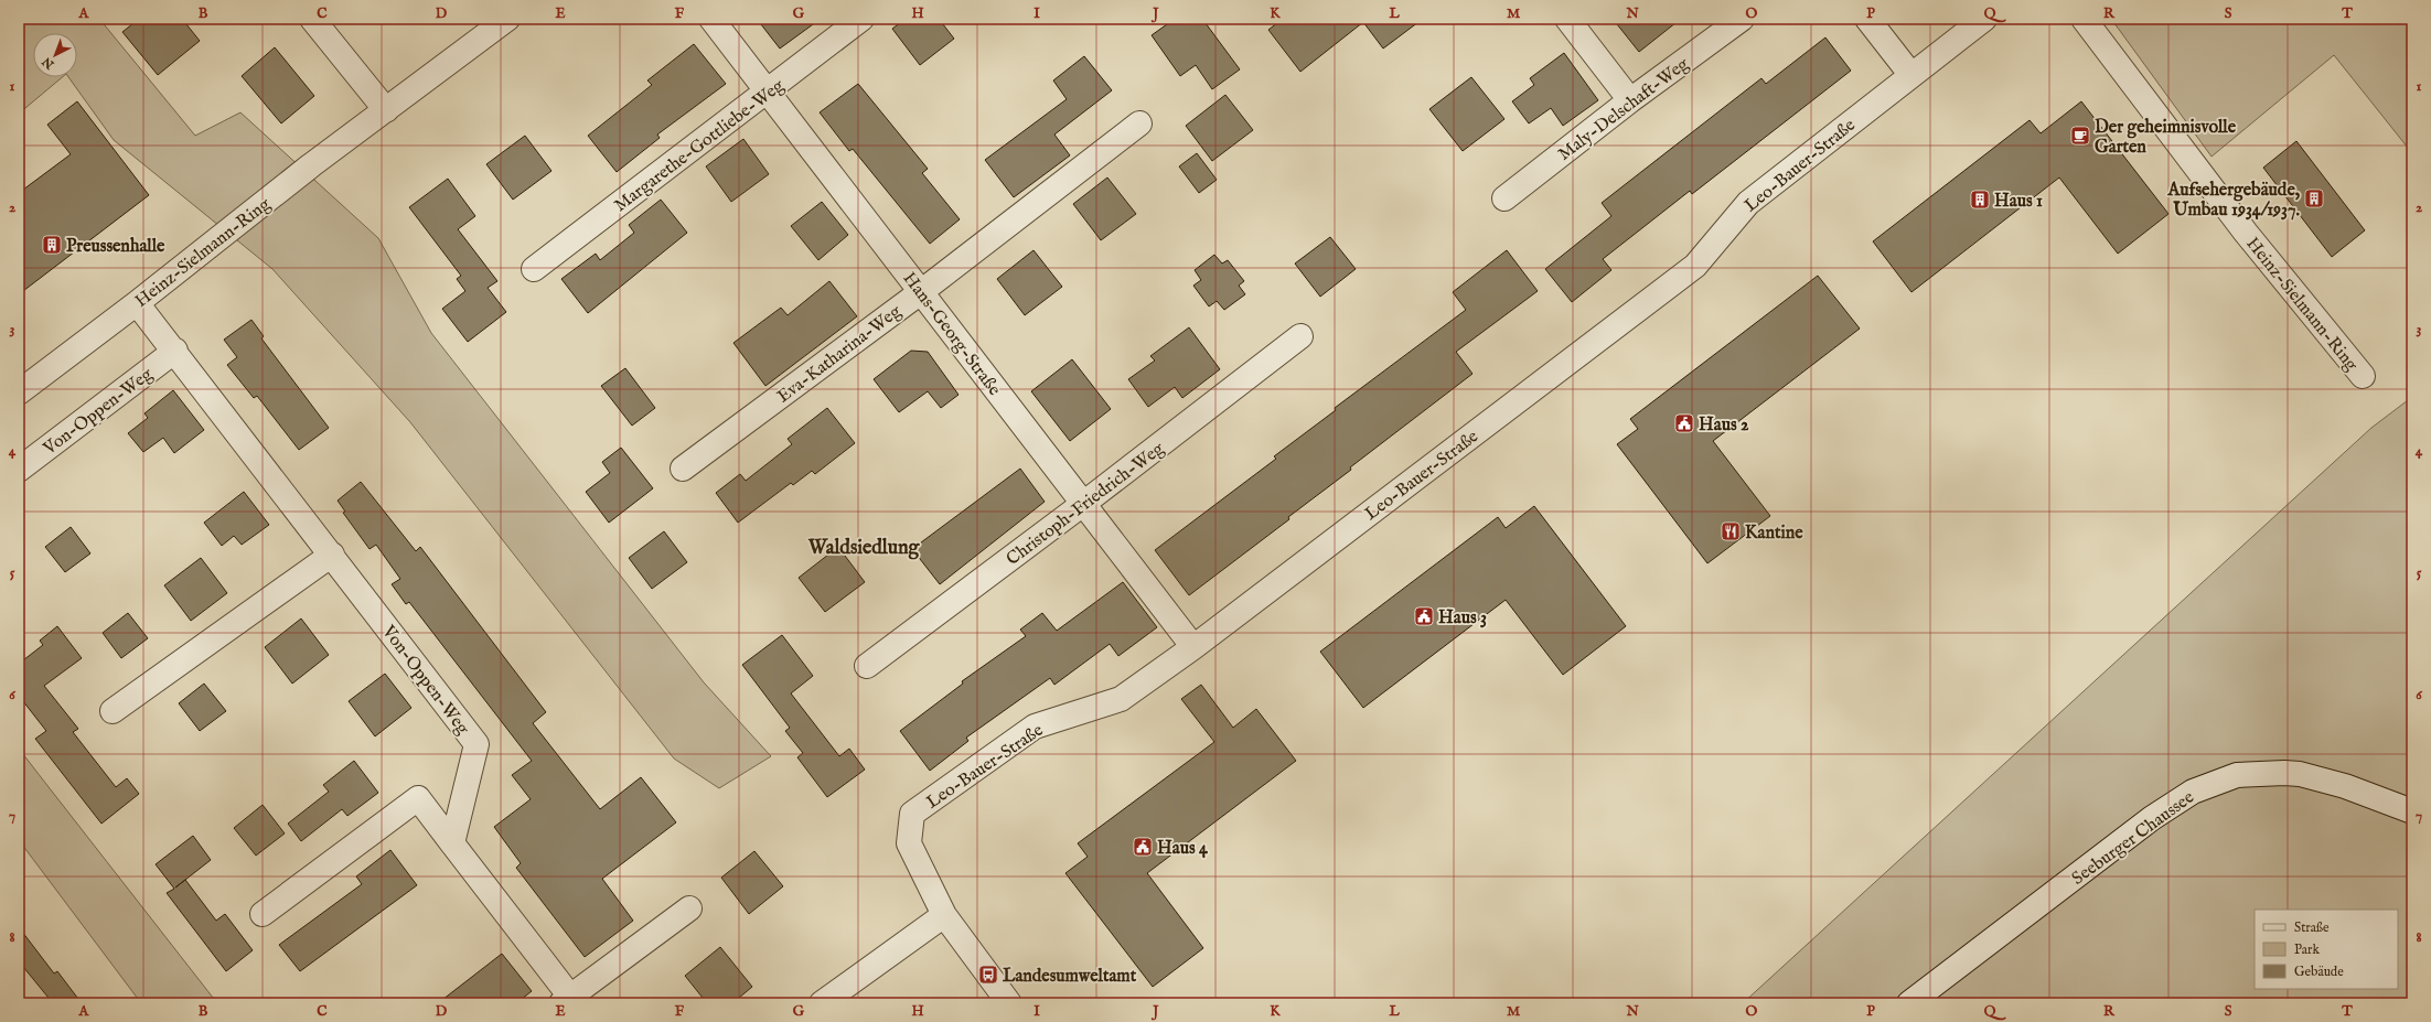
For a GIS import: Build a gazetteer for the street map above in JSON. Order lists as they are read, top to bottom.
{
  "streets": {
    "street": [
      "Maly-Delschaft-Weg",
      "Margarethe-Gottliebe-Weg",
      "Leo-Bauer-Straße",
      "Heinz-Sielmann-Ring",
      "Hans-Georg-Straße",
      "Eva-Katharina-Weg",
      "Von-Oppen-Weg",
      "Christoph-Friedrich-Weg",
      "Seeburger Chaussee"
    ]
  },
  "crossings": [
    ["Margarethe-Gottliebe-Weg", "Hans-Georg-Straße"],
    ["Leo-Bauer-Straße", "Hans-Georg-Straße"],
    ["Heinz-Sielmann-Ring", "Von-Oppen-Weg"],
    ["Hans-Georg-Straße", "Eva-Katharina-Weg"],
    ["Hans-Georg-Straße", "Christoph-Friedrich-Weg"]
  ],
  "districts": ["Waldsiedlung"],
  "places": {
    "cafe": ["Der geheimnisvolle Garten"],
    "building": ["Aufsehergebäude, Umbau 1934/1937.", "Haus 1", "Preussenhalle"],
    "public building": ["Haus 2", "Haus 3", "Haus 4"],
    "restaurant": ["Kantine"],
    "bus stop": ["Landesumweltamt"]
  },
  "legend": ["Straße", "Park", "Gebäude"],
  "north": "bottom left",
  "grid": {
    "columns": [
      "A",
      "B",
      "C",
      "D",
      "E",
      "F",
      "G",
      "H",
      "I",
      "J",
      "K",
      "L",
      "M",
      "N",
      "O",
      "P",
      "Q",
      "R",
      "S",
      "T"
    ],
    "rows": [
      "1",
      "2",
      "3",
      "4",
      "5",
      "6",
      "7",
      "8"
    ]
  }
}
